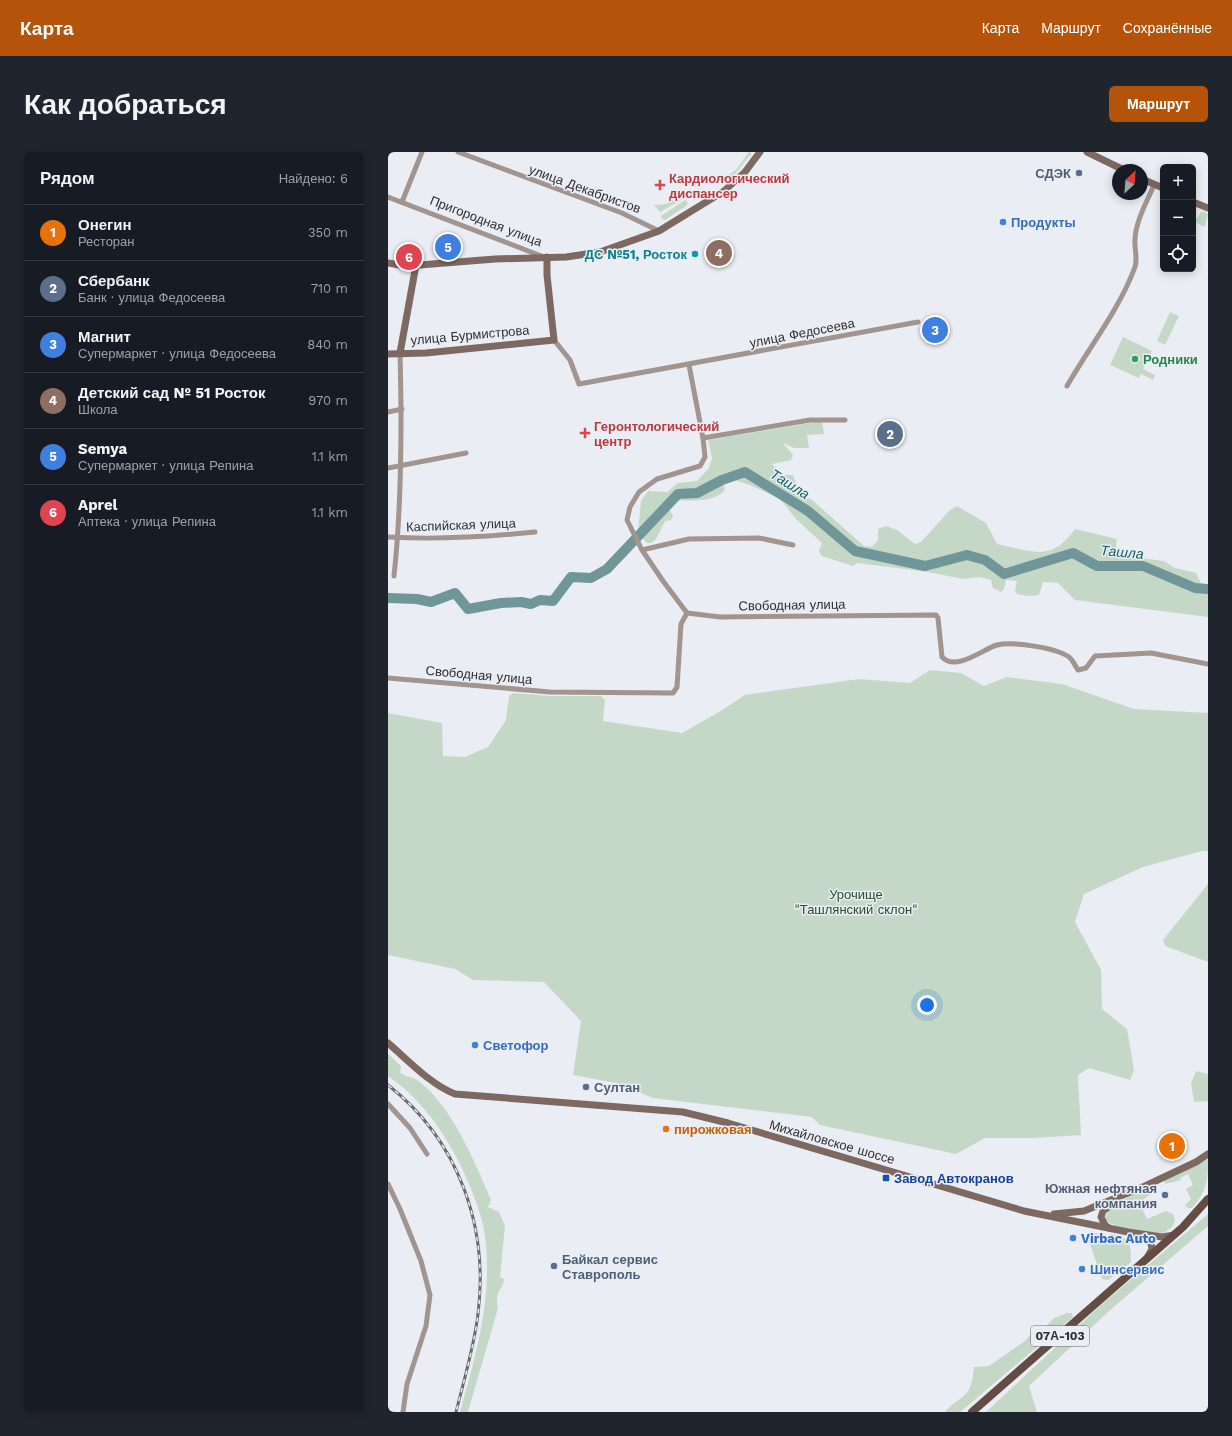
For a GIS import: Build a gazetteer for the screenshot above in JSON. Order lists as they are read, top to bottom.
{
  "streets": {
    "main road": [
      "Пригородная улица",
      "улица Бурмистрова",
      "Михайловское шоссе",
      "07А-103"
    ],
    "street": [
      "улица Декабристов",
      "улица Федосеева",
      "Каспийская улица",
      "Свободная улица"
    ]
  },
  "crossings": [
    ["улица Декабристов", "Пригородная улица"],
    ["улица Федосеева", "улица Бурмистрова"],
    ["Михайловское шоссе", "07А-103"]
  ],
  "water": ["Ташла"],
  "parks": ["Урочище \"Ташлянский склон\""],
  "places": {
    "other": [
      "СДЭК",
      "Продукты",
      "ДС №51, Росток",
      "Родники",
      "Светофор",
      "Султан",
      "пирожковая",
      "Южная нефтяная компания",
      "Virbac Auto",
      "Байкал сервис Ставрополь",
      "Шинсервис"
    ],
    "health": ["Кардиологический диспансер", "Геронтологический центр"],
    "transit": ["Завод Автокранов"]
  },
  "north": "top right",
  "page": {
    "header": "Карта",
    "nav": ["Карта", "Маршрут", "Сохранённые"],
    "buttons": "Маршрут",
    "title": "Как добраться",
    "heading": ["Рядом", "Найдено: 6"],
    "map_buttons": ["+", "−"],
    "list": [
      {
        "mark": "1",
        "name": "Онегин",
        "note": "Ресторан",
        "value": "350 m"
      },
      {
        "mark": "2",
        "name": "Сбербанк",
        "note": "Банк · улица Федосеева",
        "value": "710 m"
      },
      {
        "mark": "3",
        "name": "Магнит",
        "note": "Супермаркет · улица Федосеева",
        "value": "840 m"
      },
      {
        "mark": "4",
        "name": "Детский сад № 51 Росток",
        "note": "Школа",
        "value": "970 m"
      },
      {
        "mark": "5",
        "name": "Semya",
        "note": "Супермаркет · улица Репина",
        "value": "1.1 km"
      },
      {
        "mark": "6",
        "name": "Aprel",
        "note": "Аптека · улица Репина",
        "value": "1.1 km"
      }
    ],
    "pins": [
      "5",
      "4",
      "6",
      "3",
      "2",
      "1"
    ]
  }
}
